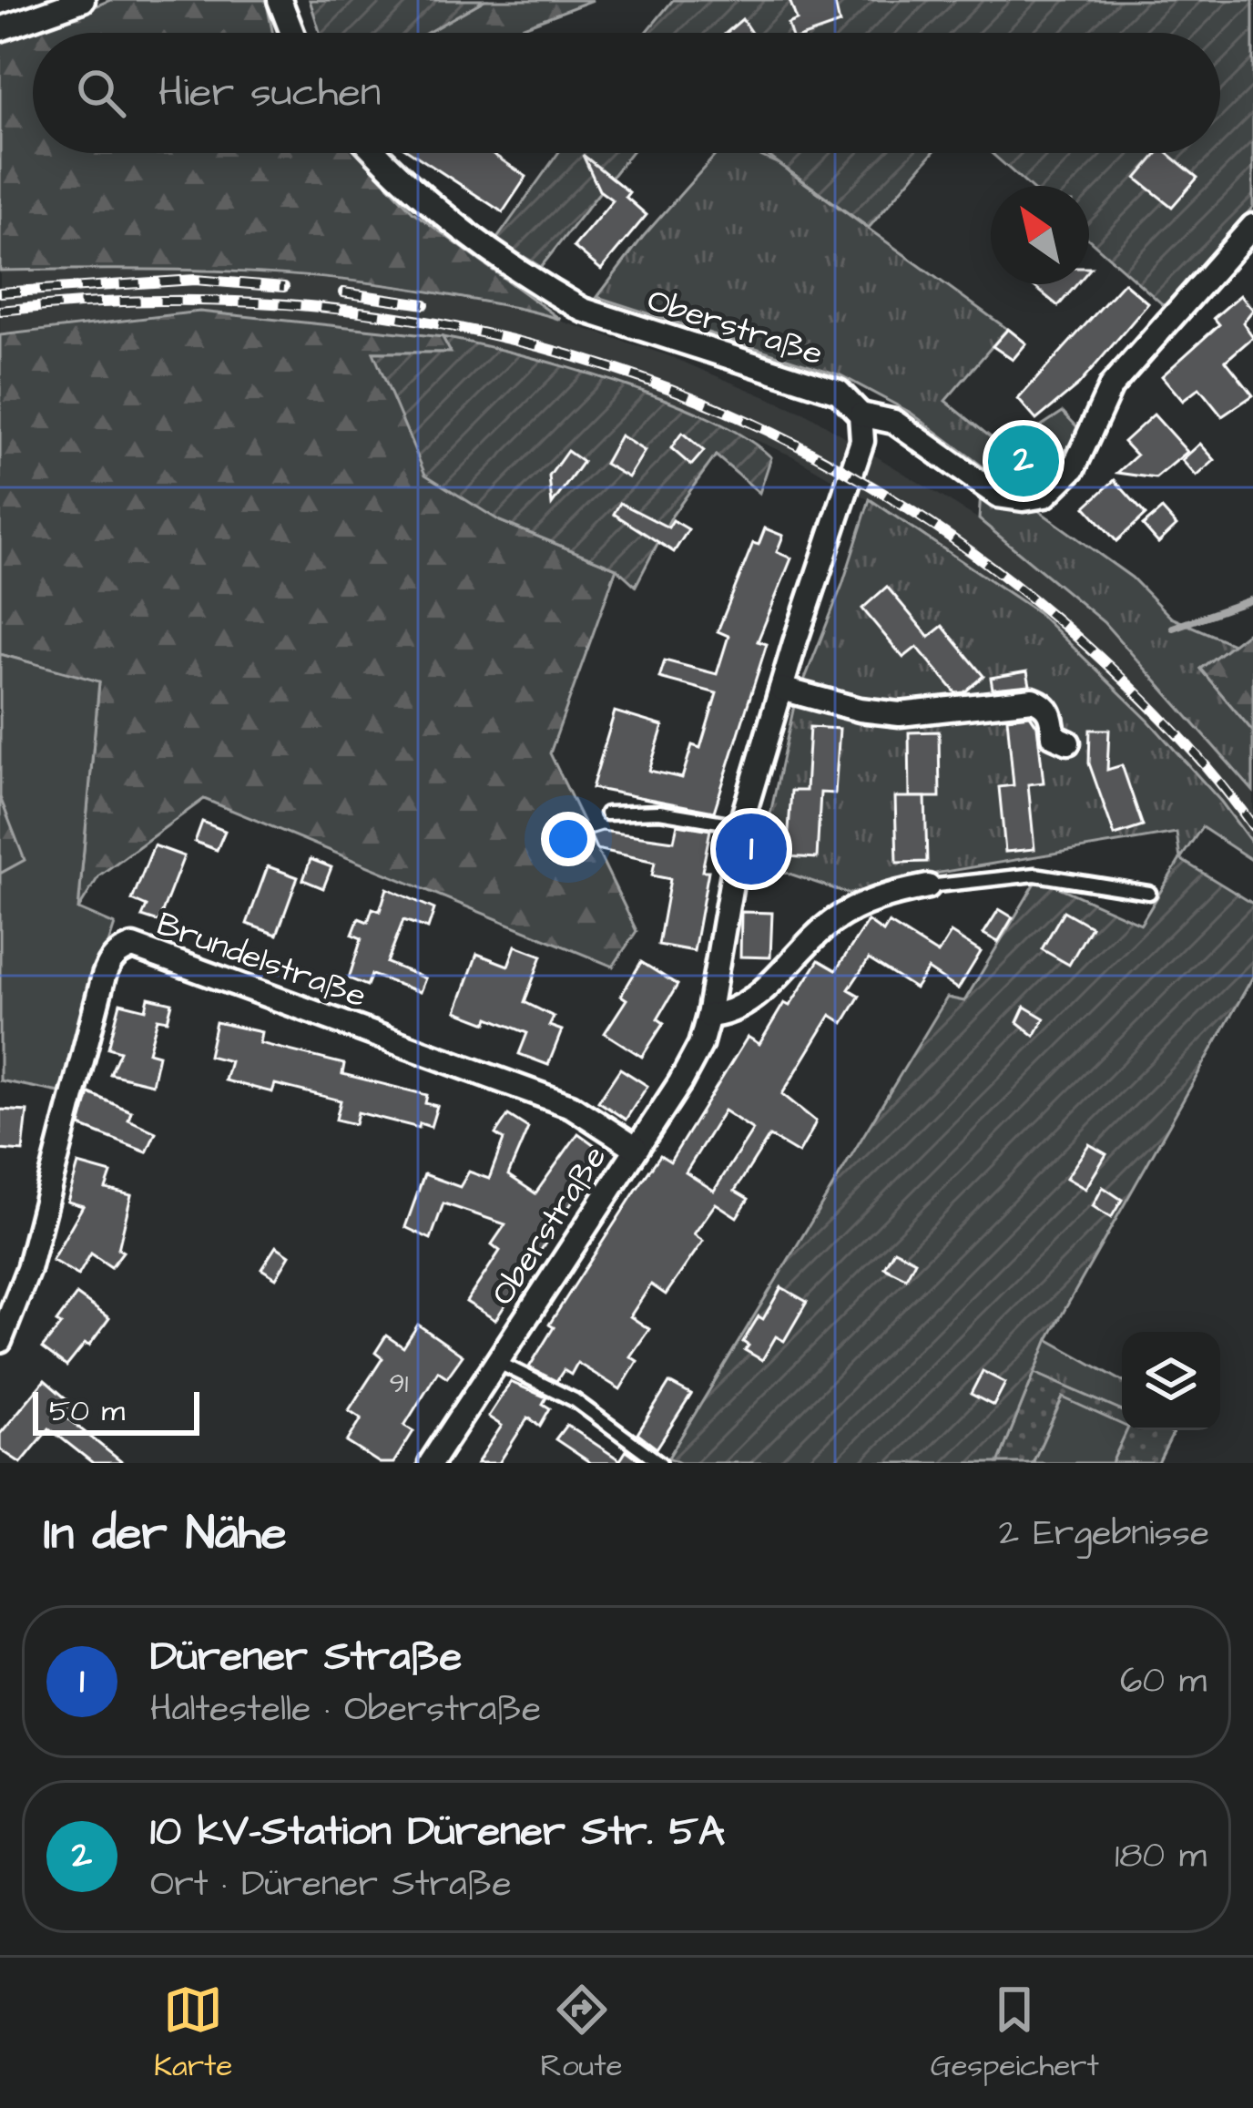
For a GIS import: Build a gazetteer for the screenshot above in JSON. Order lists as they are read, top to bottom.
{
  "streets": {
    "street": ["Oberstraße", "Brundelstraße"]
  },
  "crossings": [
    ["Oberstraße", "Brundelstraße"]
  ],
  "house_numbers": ["91"],
  "scale_bar": "50 m",
  "north": "top left",
  "page": {
    "search": "Hier suchen",
    "pins": ["2", "1"],
    "scale": "50 m",
    "heading": ["In der Nähe", "2 Ergebnisse"],
    "list": [
      {
        "mark": "1",
        "name": "Dürener Straße",
        "note": "Haltestelle · Oberstraße",
        "value": "60 m"
      },
      {
        "mark": "2",
        "name": "10 kV-Station Dürener Str. 5A",
        "note": "Ort · Dürener Straße",
        "value": "180 m"
      }
    ],
    "nav": ["Karte", "Route", "Gespeichert"]
  }
}
